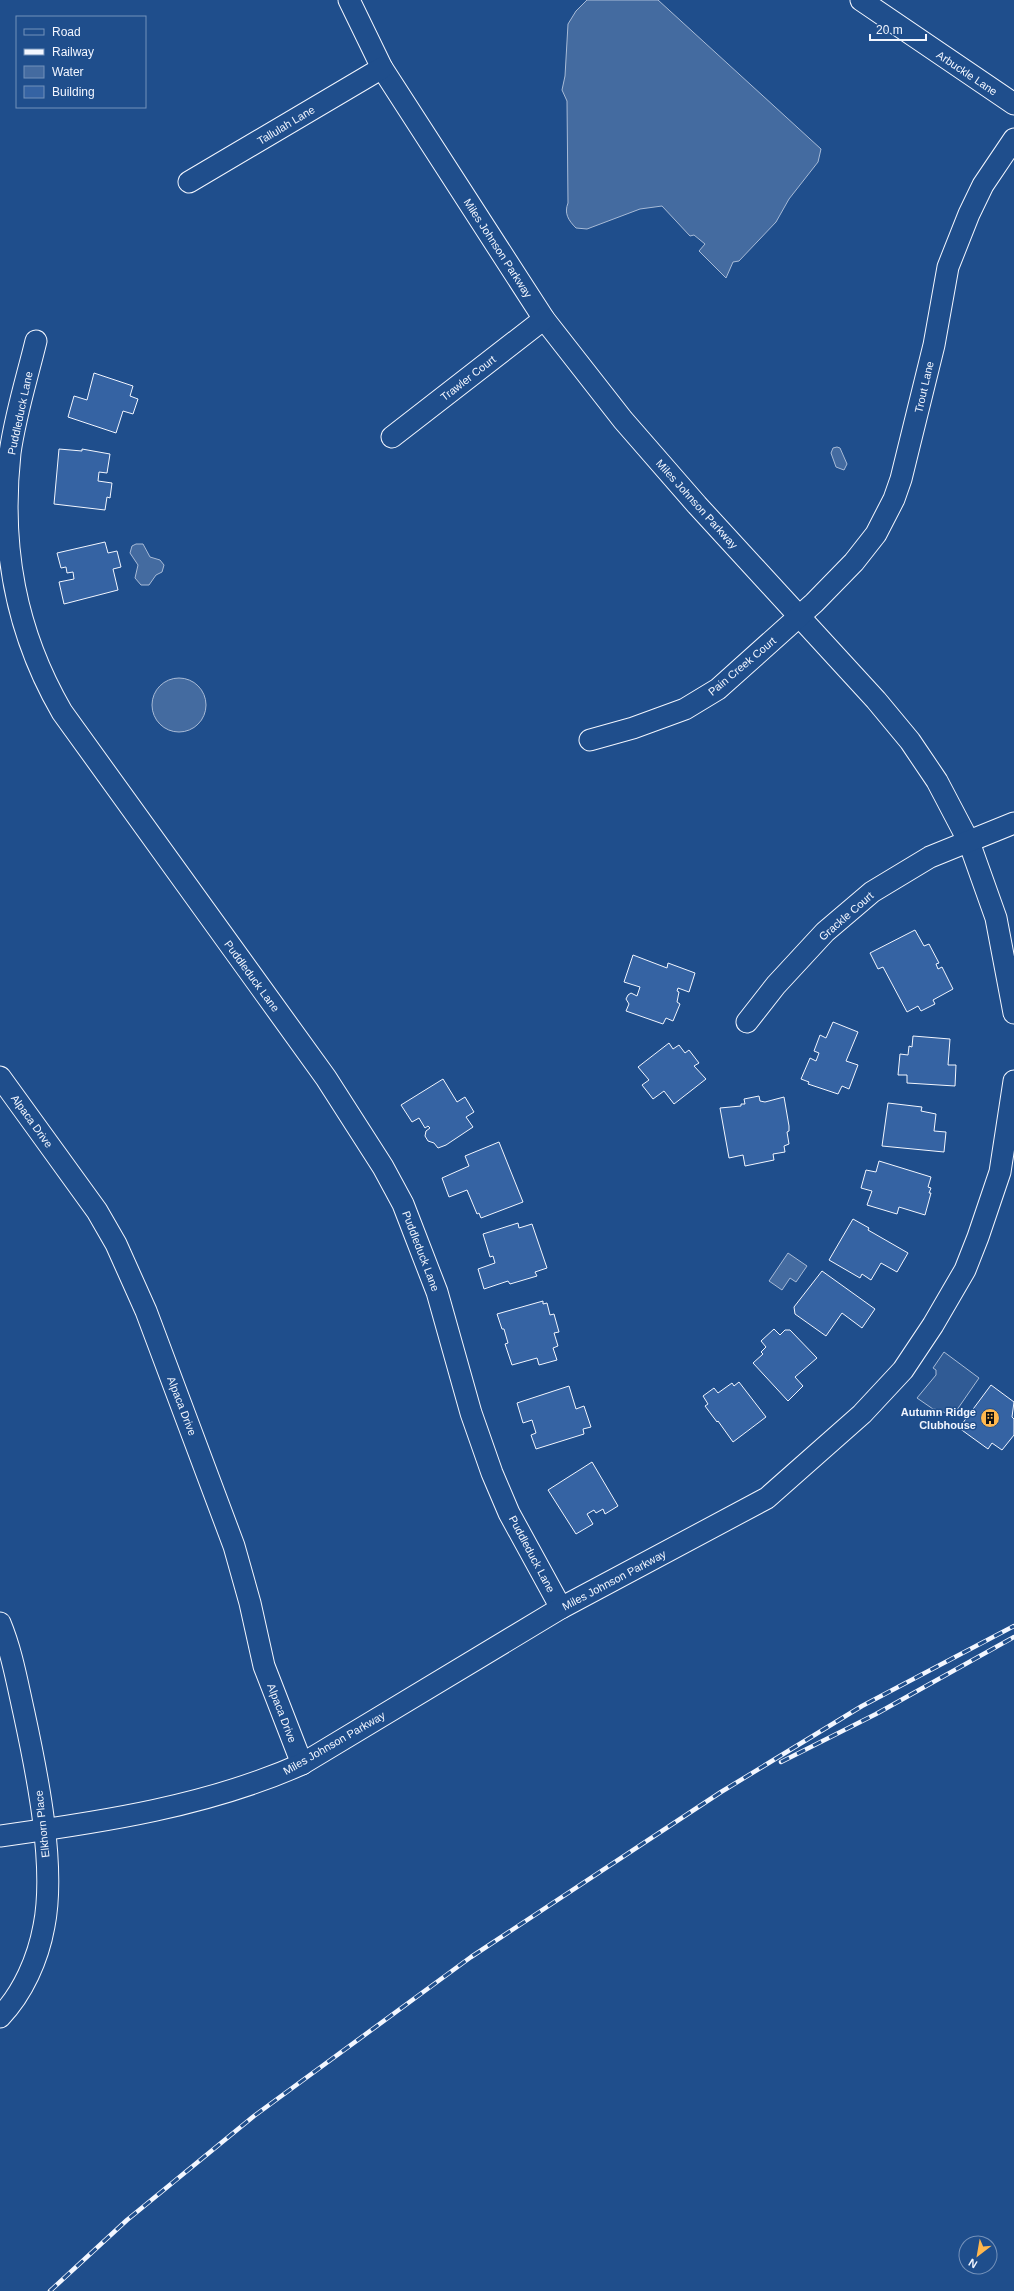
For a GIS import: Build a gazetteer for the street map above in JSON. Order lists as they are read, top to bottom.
{
  "streets": {
    "street": [
      "Arbuckle Lane",
      "Tallulah Lane",
      "Miles Johnson Parkway",
      "Trawler Court",
      "Trout Lane",
      "Puddleduck Lane",
      "Pain Creek Court",
      "Grackle Court",
      "Alpaca Drive",
      "Elkhorn Place"
    ]
  },
  "crossings": [
    ["Tallulah Lane", "Miles Johnson Parkway"],
    ["Miles Johnson Parkway", "Trawler Court"],
    ["Miles Johnson Parkway", "Trout Lane"],
    ["Miles Johnson Parkway", "Puddleduck Lane"],
    ["Miles Johnson Parkway", "Pain Creek Court"],
    ["Miles Johnson Parkway", "Grackle Court"],
    ["Miles Johnson Parkway", "Alpaca Drive"],
    ["Miles Johnson Parkway", "Elkhorn Place"],
    ["Trout Lane", "Pain Creek Court"]
  ],
  "places": {
    "building": ["Autumn Ridge Clubhouse"]
  },
  "legend": [
    "Road",
    "Railway",
    "Water",
    "Building"
  ],
  "scale_bar": "20 m",
  "north": "bottom left"
}
